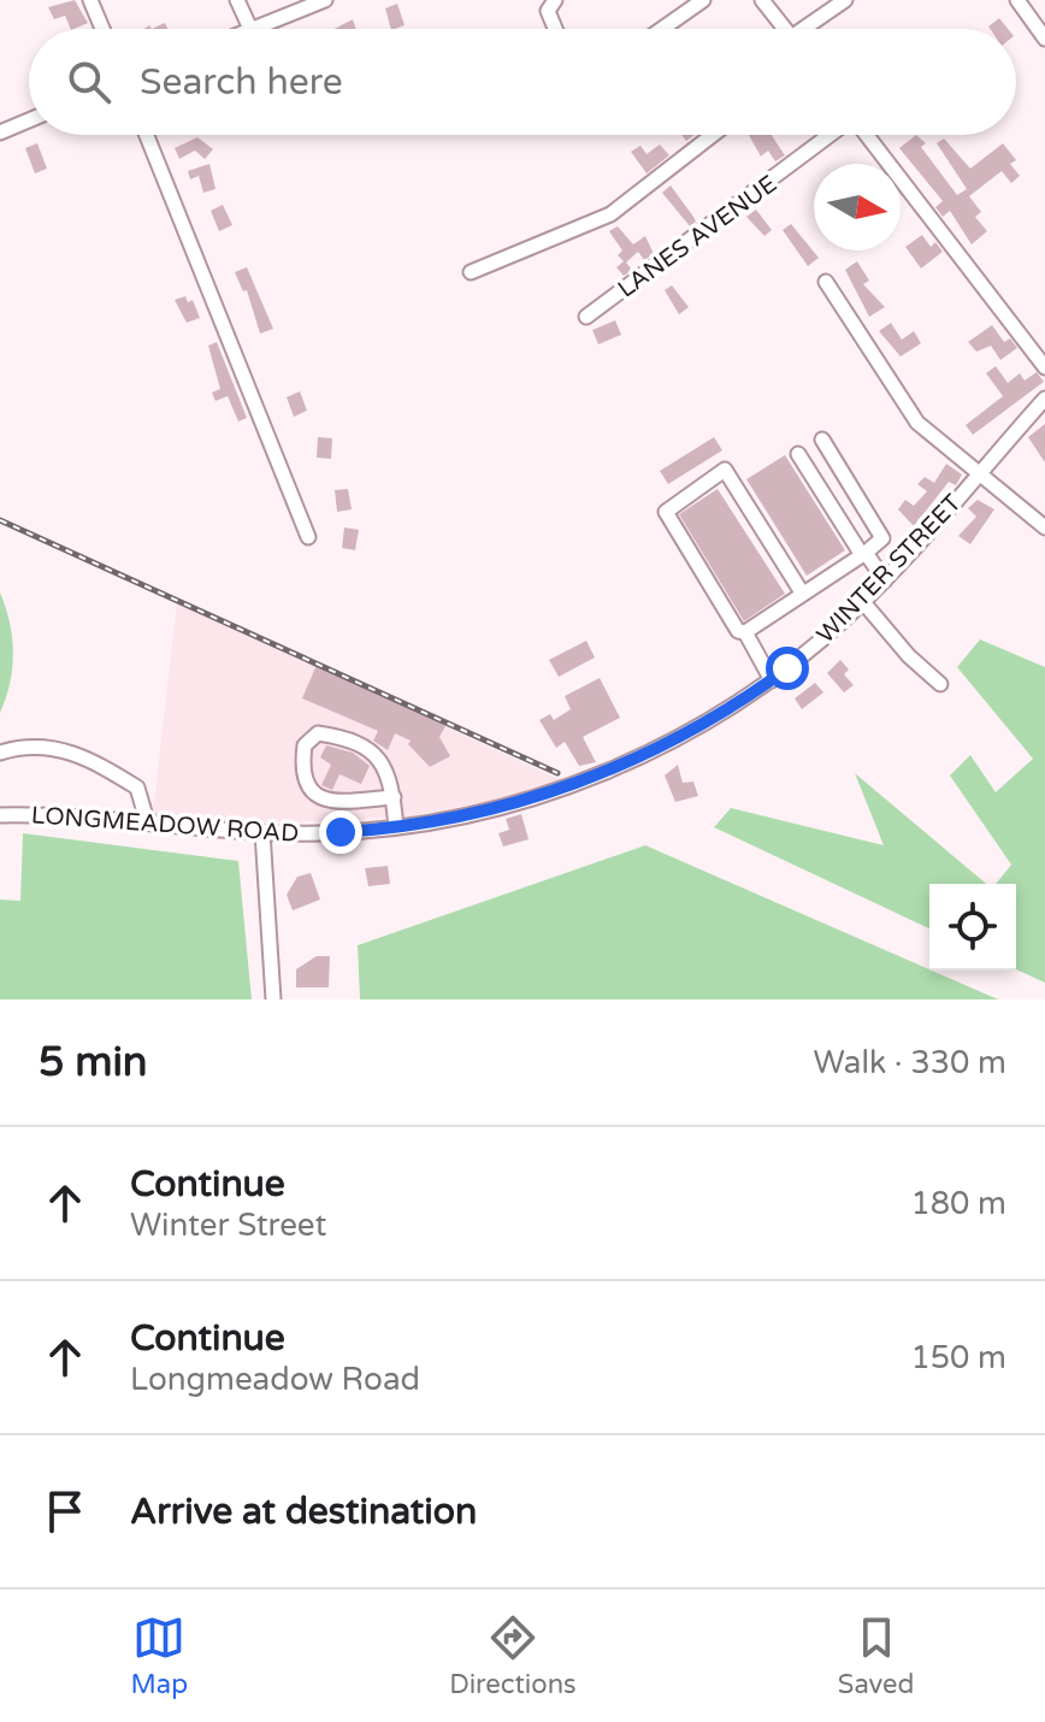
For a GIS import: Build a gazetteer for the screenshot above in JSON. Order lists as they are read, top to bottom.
{
  "streets": {
    "street": ["LANES AVENUE", "WINTER STREET", "LONGMEADOW ROAD"]
  },
  "crossings": [
    ["WINTER STREET", "LONGMEADOW ROAD"]
  ],
  "north": "right",
  "page": {
    "search": "Search here",
    "heading": ["5 min", "Walk · 330 m"],
    "list": [
      ["Continue", "Winter Street", "180 m"],
      ["Continue", "Longmeadow Road", "150 m"],
      "Arrive at destination"
    ],
    "nav": ["Map", "Directions", "Saved"]
  }
}
